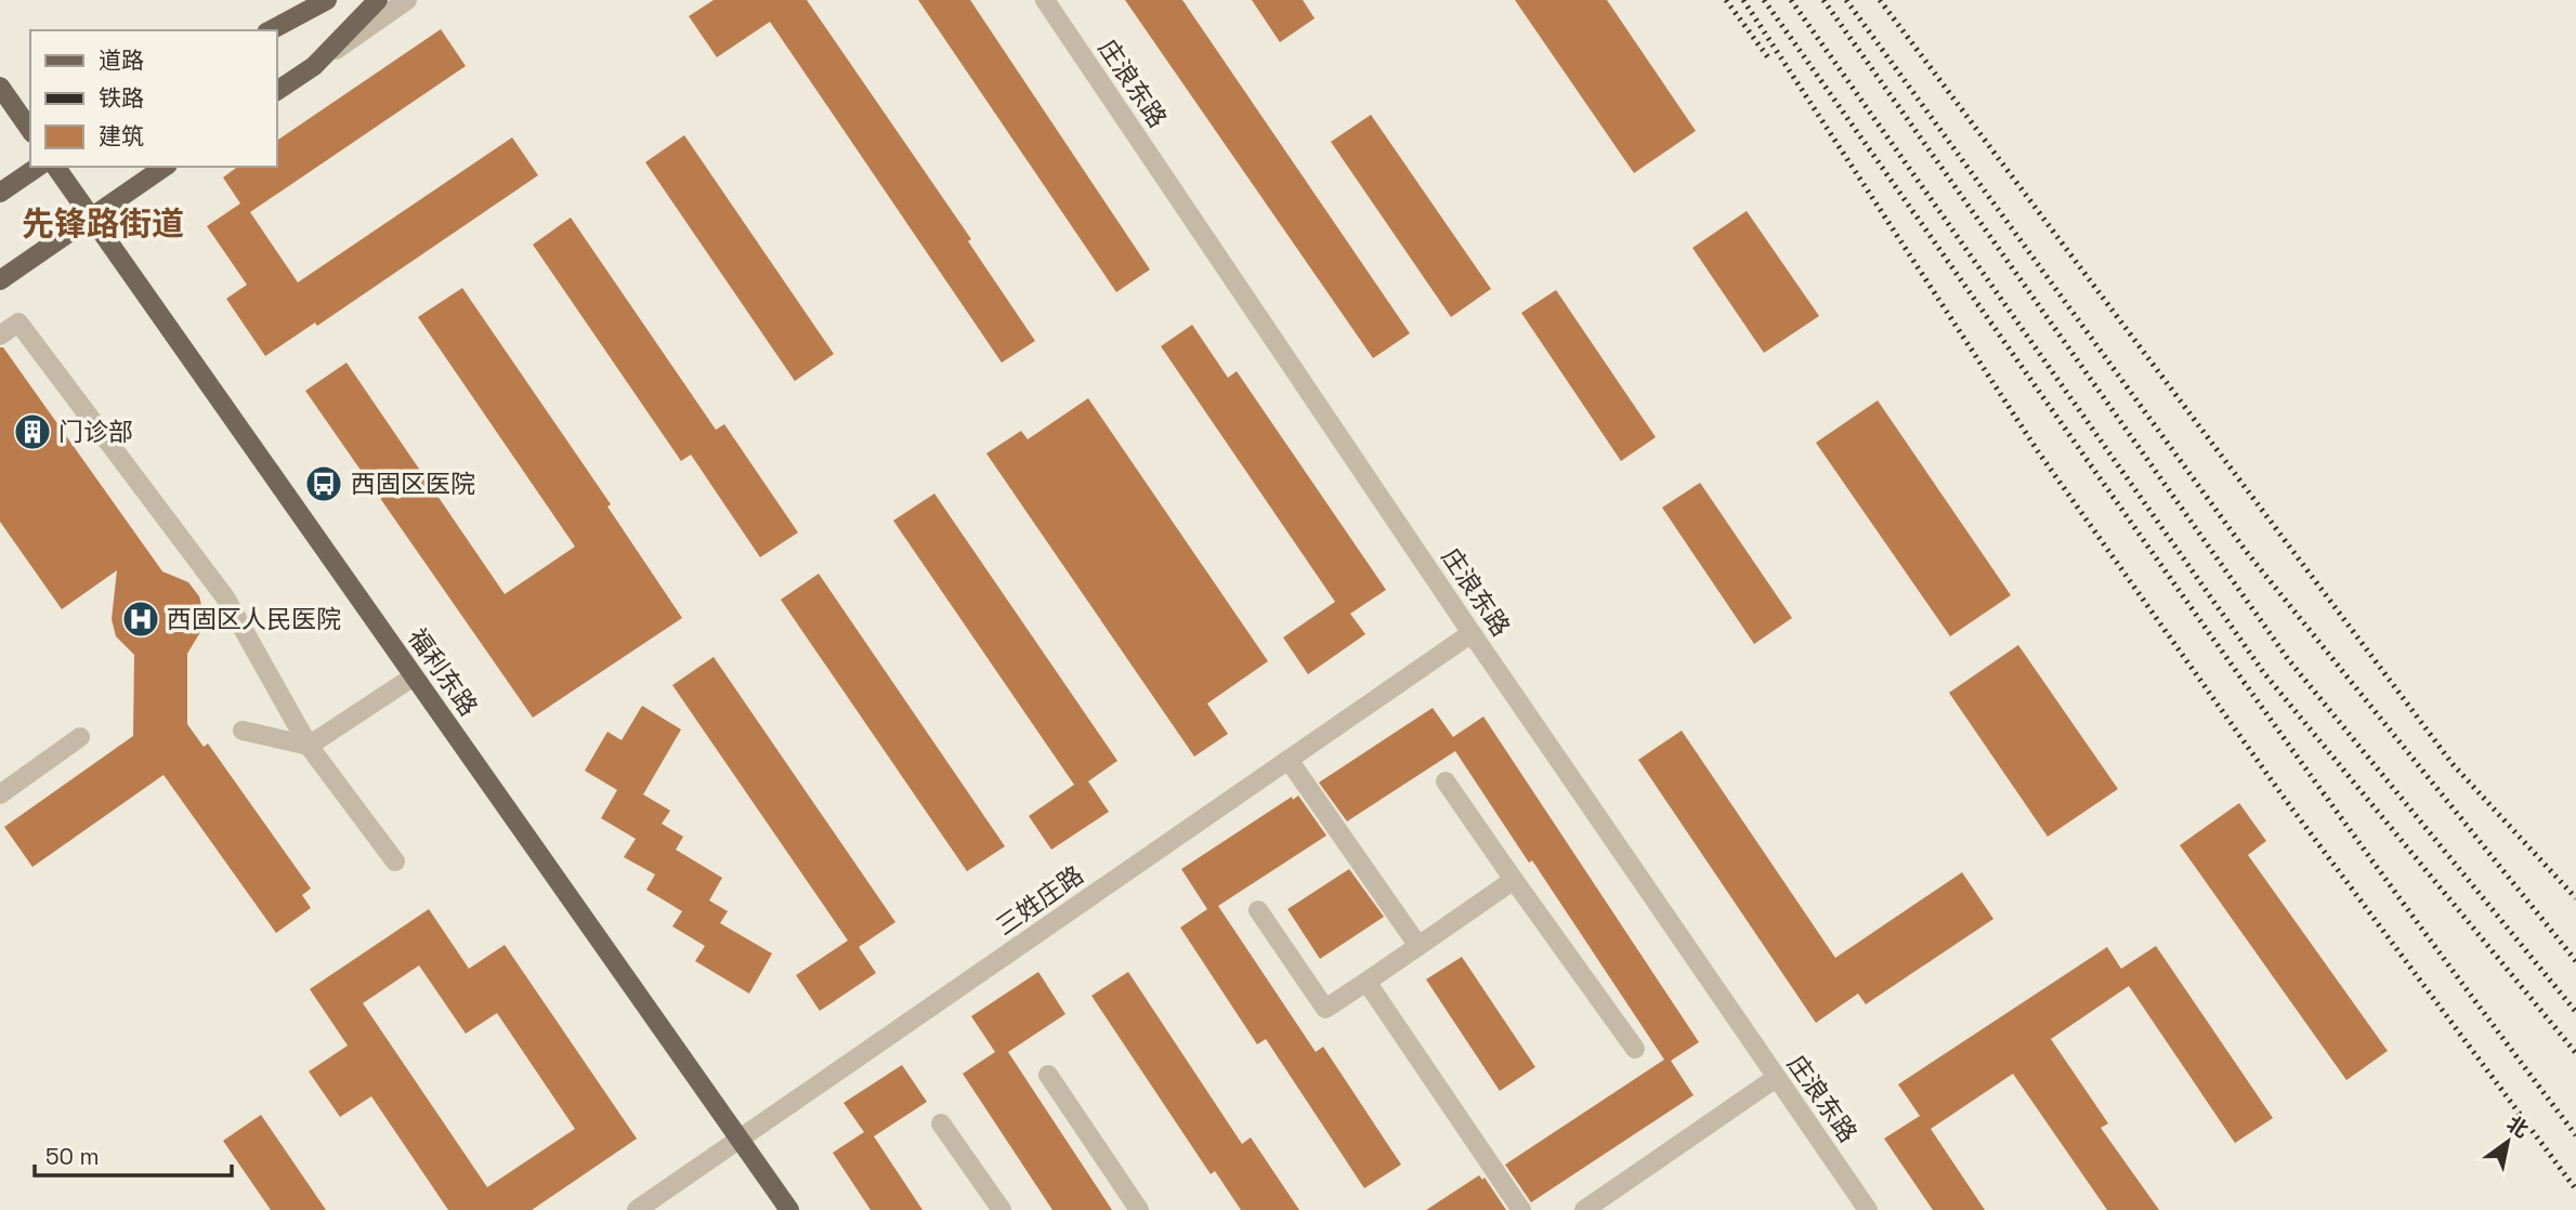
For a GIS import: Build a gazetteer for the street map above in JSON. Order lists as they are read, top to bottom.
{
  "streets": {
    "main road": ["福利东路"],
    "street": ["庄浪东路", "三姓庄路"]
  },
  "crossings": [
    ["庄浪东路", "三姓庄路"],
    ["福利东路", "三姓庄路"]
  ],
  "districts": ["先锋路街道"],
  "places": {
    "building": ["门诊部"],
    "bus stop": ["西固区医院"],
    "hospital": ["西固区人民医院"]
  },
  "legend": ["道路", "铁路", "建筑"],
  "scale_bar": "50 m",
  "north": "top right"
}
